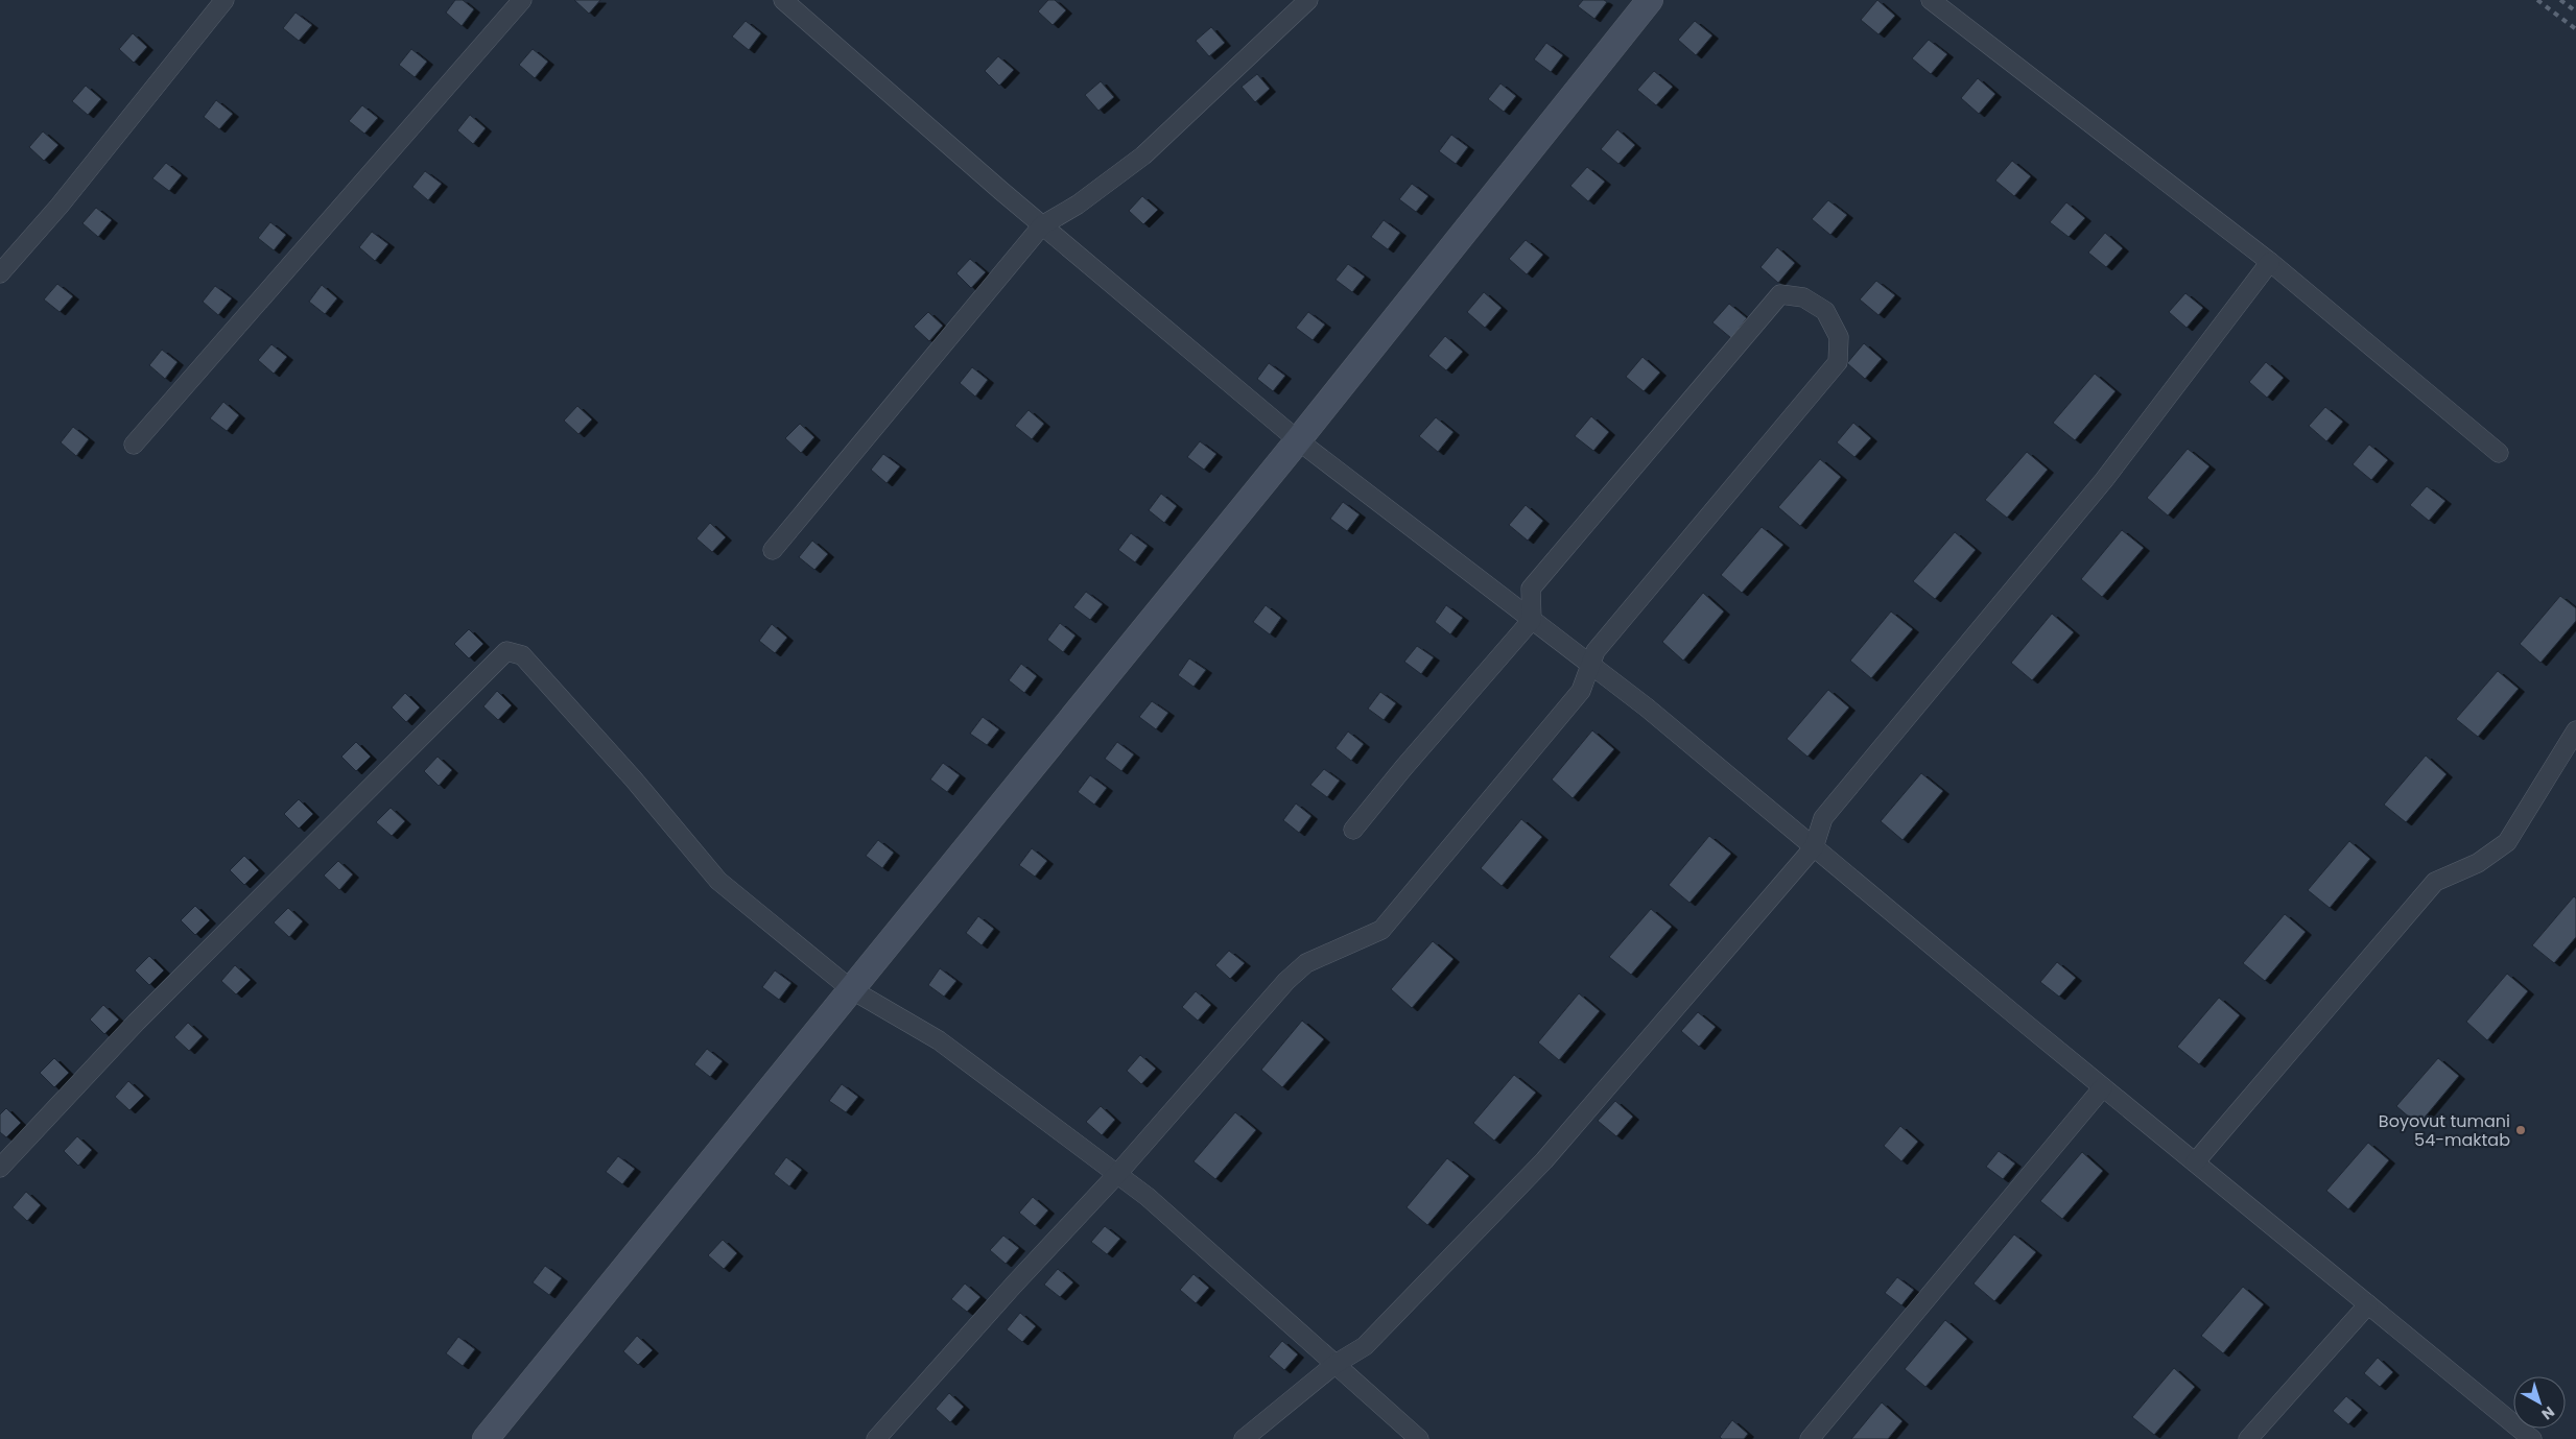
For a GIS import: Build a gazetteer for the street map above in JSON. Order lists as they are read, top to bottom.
{
  "places": ["Boyovut tumani 54-maktab"],
  "north": "bottom right"
}
